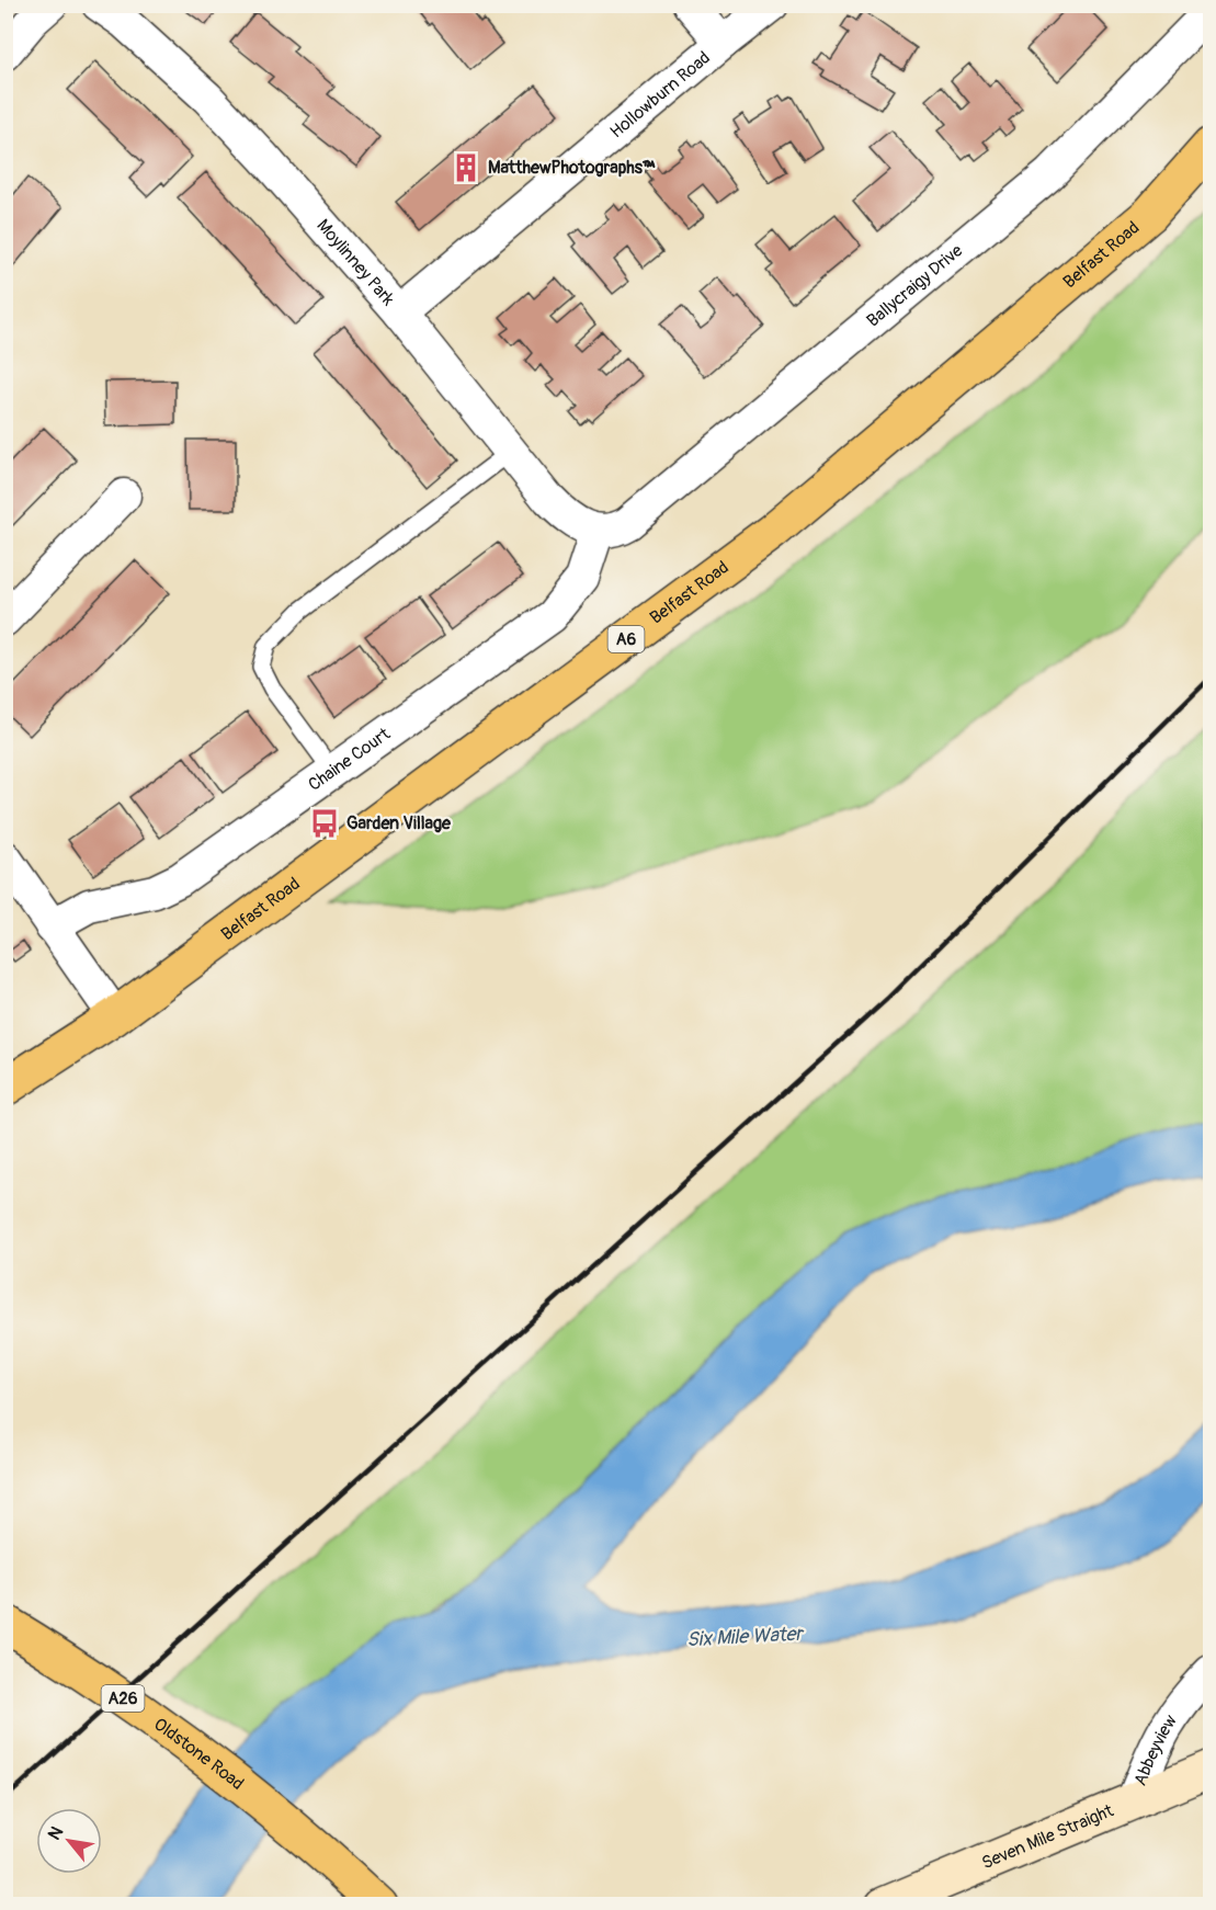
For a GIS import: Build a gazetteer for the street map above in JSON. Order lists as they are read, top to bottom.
{
  "streets": {
    "main road": [
      "Belfast Road",
      "A6",
      "A26",
      "Oldstone Road",
      "Seven Mile Straight"
    ],
    "street": [
      "Hollowburn Road",
      "Moylinney Park",
      "Ballycraigy Drive",
      "Chaine Court",
      "Abbeyview"
    ]
  },
  "crossings": [
    ["Hollowburn Road", "Moylinney Park"],
    ["Moylinney Park", "Ballycraigy Drive"],
    ["Moylinney Park", "Chaine Court"],
    ["Ballycraigy Drive", "Chaine Court"],
    ["Abbeyview", "Seven Mile Straight"]
  ],
  "water": ["Six Mile Water"],
  "places": {
    "building": ["MatthewPhotographs™"],
    "bus stop": ["Garden Village"]
  },
  "north": "top left"
}
